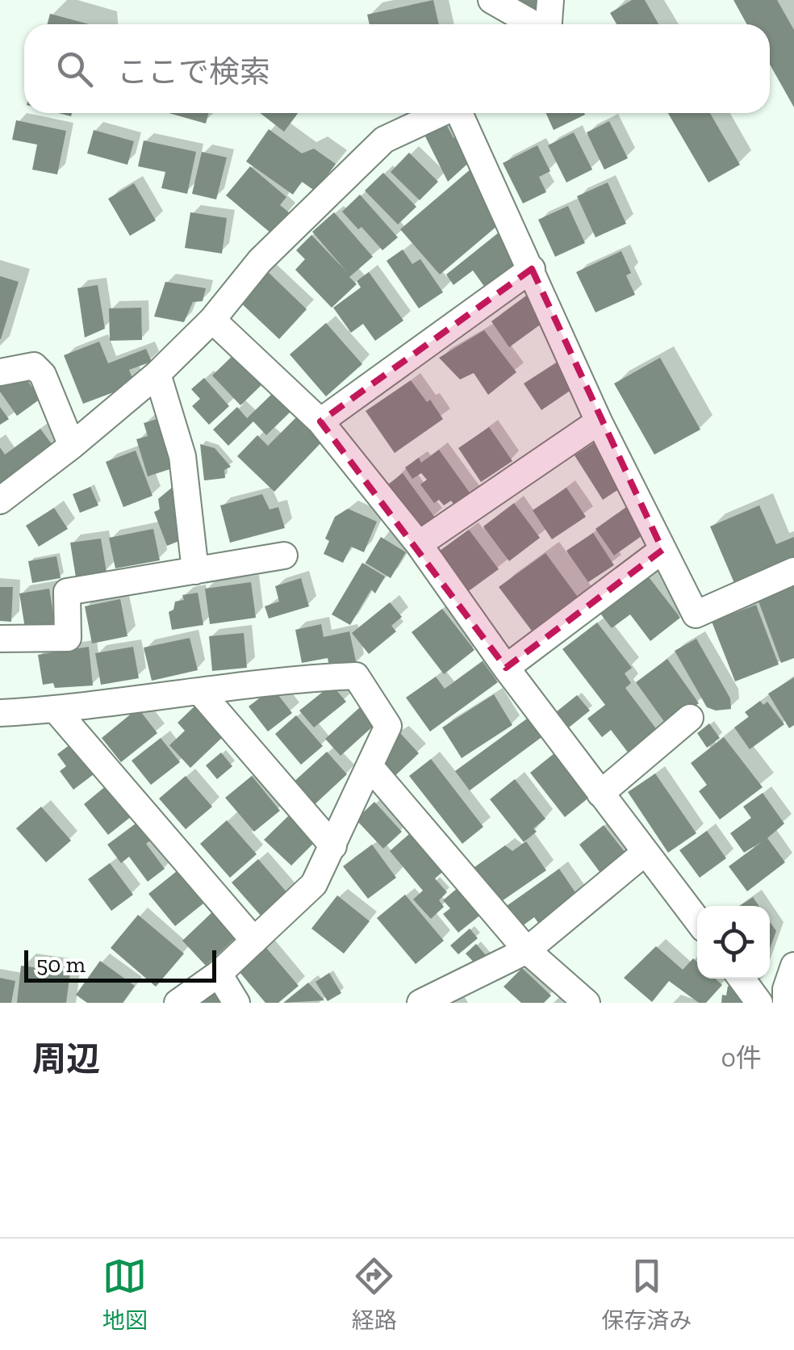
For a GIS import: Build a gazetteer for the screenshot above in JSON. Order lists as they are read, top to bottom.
{
  "scale_bar": "50 m",
  "page": {
    "search": "ここで検索",
    "scale": "50 m",
    "heading": ["周辺", "0件"],
    "nav": ["地図", "経路", "保存済み"]
  }
}
